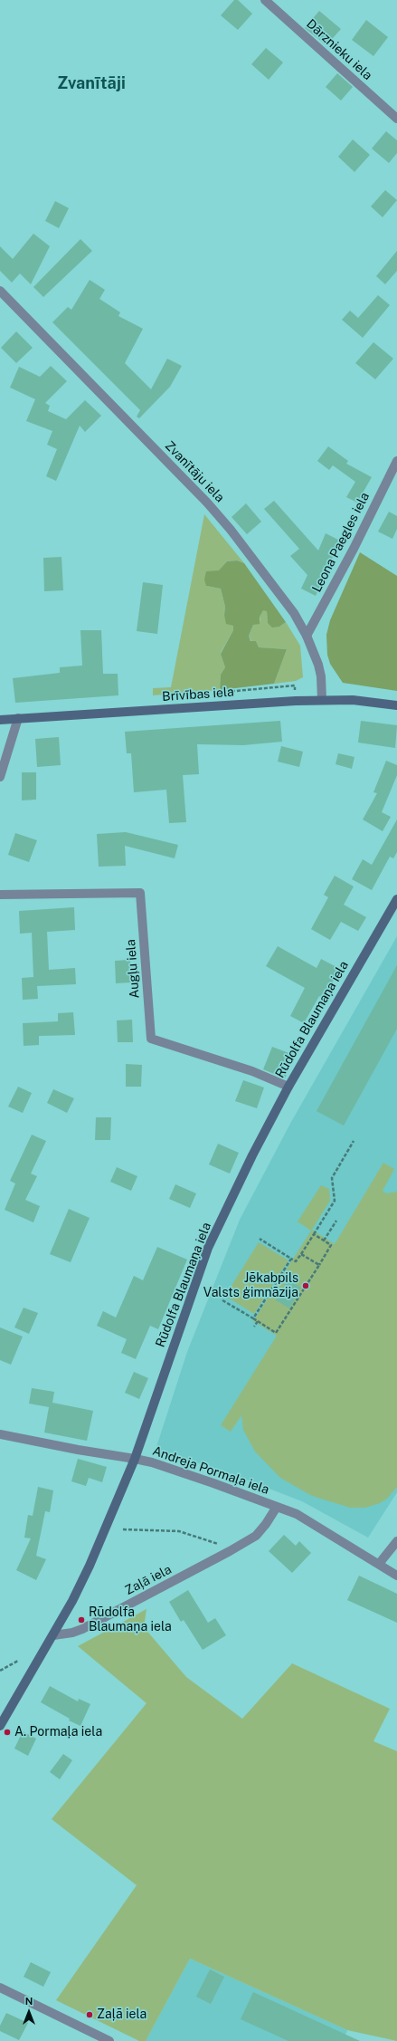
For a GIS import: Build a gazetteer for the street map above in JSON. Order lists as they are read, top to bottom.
{
  "streets": {
    "main road": ["Brīvības iela", "Rūdolfa Blaumaņa iela"],
    "street": [
      "Dārznieku iela",
      "Zvanītāju iela",
      "Leona Paegles iela",
      "Augļu iela",
      "Andreja Pormaļa iela",
      "Zaļā iela"
    ]
  },
  "crossings": [
    ["Zvanītāju iela", "Leona Paegles iela"],
    ["Zvanītāju iela", "Brīvības iela"],
    ["Augļu iela", "Rūdolfa Blaumaņa iela"],
    ["Rūdolfa Blaumaņa iela", "Andreja Pormaļa iela"],
    ["Rūdolfa Blaumaņa iela", "Zaļā iela"],
    ["Andreja Pormaļa iela", "Zaļā iela"]
  ],
  "districts": ["Zvanītāji"],
  "places": [
    "Jēkabpils Valsts ģimnāzija",
    "Rūdolfa Blaumaņa iela",
    "A. Pormaļa iela",
    "Zaļā iela"
  ],
  "north": "top"
}
